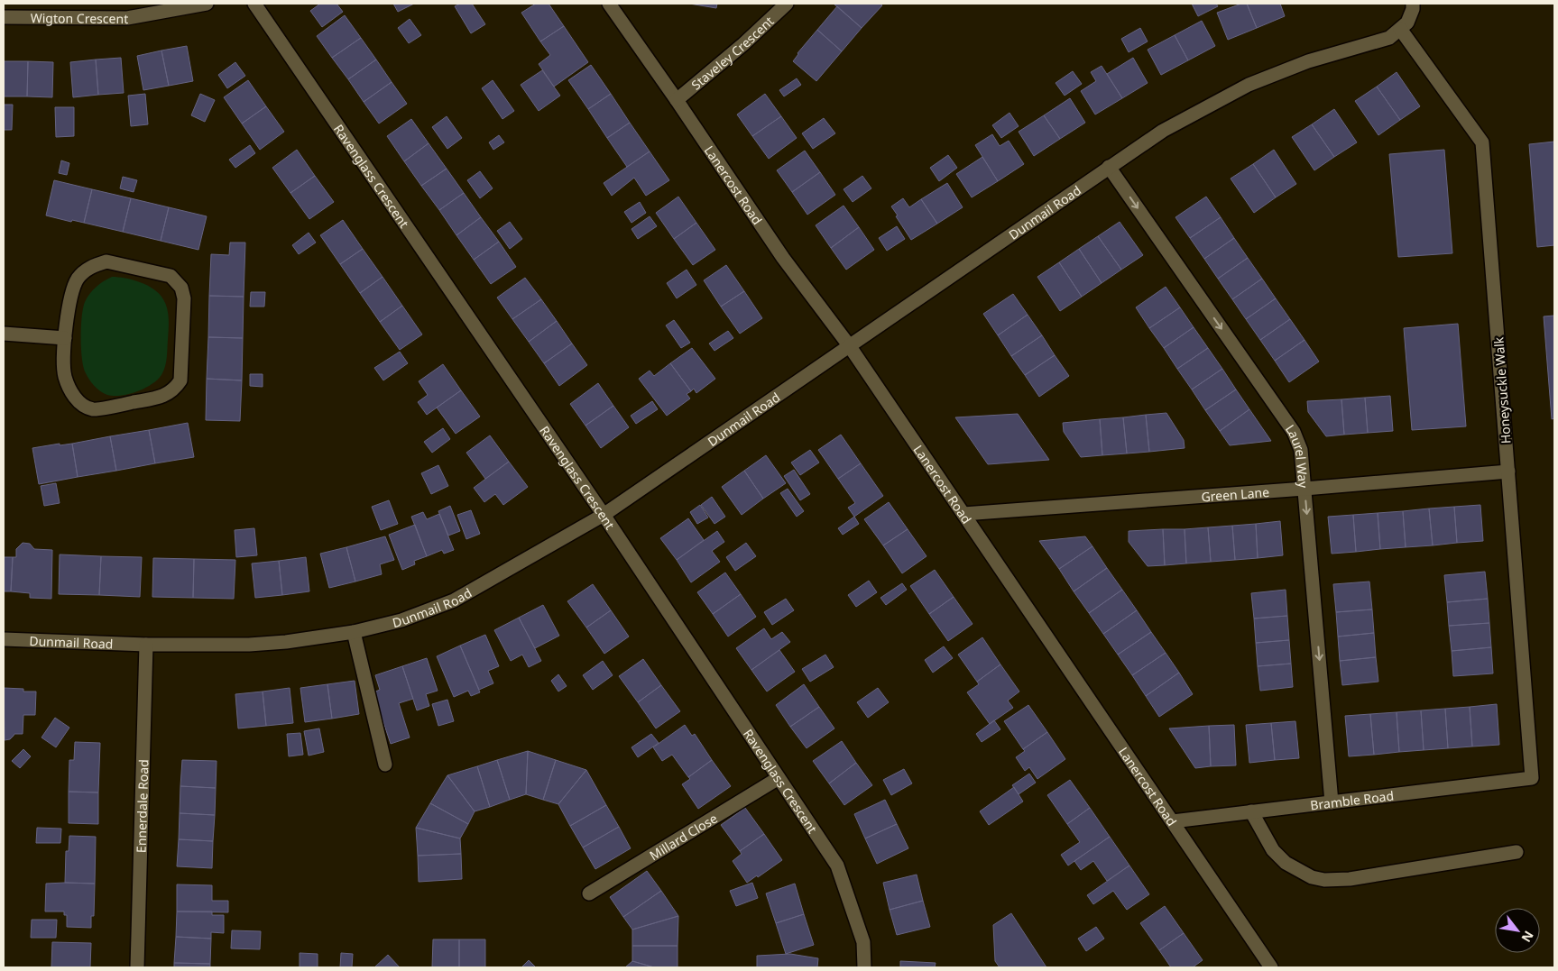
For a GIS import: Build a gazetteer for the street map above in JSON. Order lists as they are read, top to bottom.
{
  "streets": {
    "street": [
      "Wigton Crescent",
      "Staveley Crescent",
      "Ravenglass Crescent",
      "Lanercost Road",
      "Dunmail Road",
      "Honeysuckle Walk",
      "Laurel Way",
      "Green Lane",
      "Bramble Road",
      "Ennerdale Road",
      "Millard Close"
    ]
  },
  "crossings": [
    ["Staveley Crescent", "Lanercost Road"],
    ["Ravenglass Crescent", "Dunmail Road"],
    ["Ravenglass Crescent", "Millard Close"],
    ["Lanercost Road", "Dunmail Road"],
    ["Lanercost Road", "Green Lane"],
    ["Lanercost Road", "Bramble Road"],
    ["Dunmail Road", "Honeysuckle Walk"],
    ["Dunmail Road", "Laurel Way"],
    ["Dunmail Road", "Ennerdale Road"],
    ["Honeysuckle Walk", "Green Lane"],
    ["Honeysuckle Walk", "Bramble Road"],
    ["Laurel Way", "Green Lane"],
    ["Laurel Way", "Bramble Road"]
  ],
  "one_way": ["Laurel Way"],
  "north": "bottom right"
}
